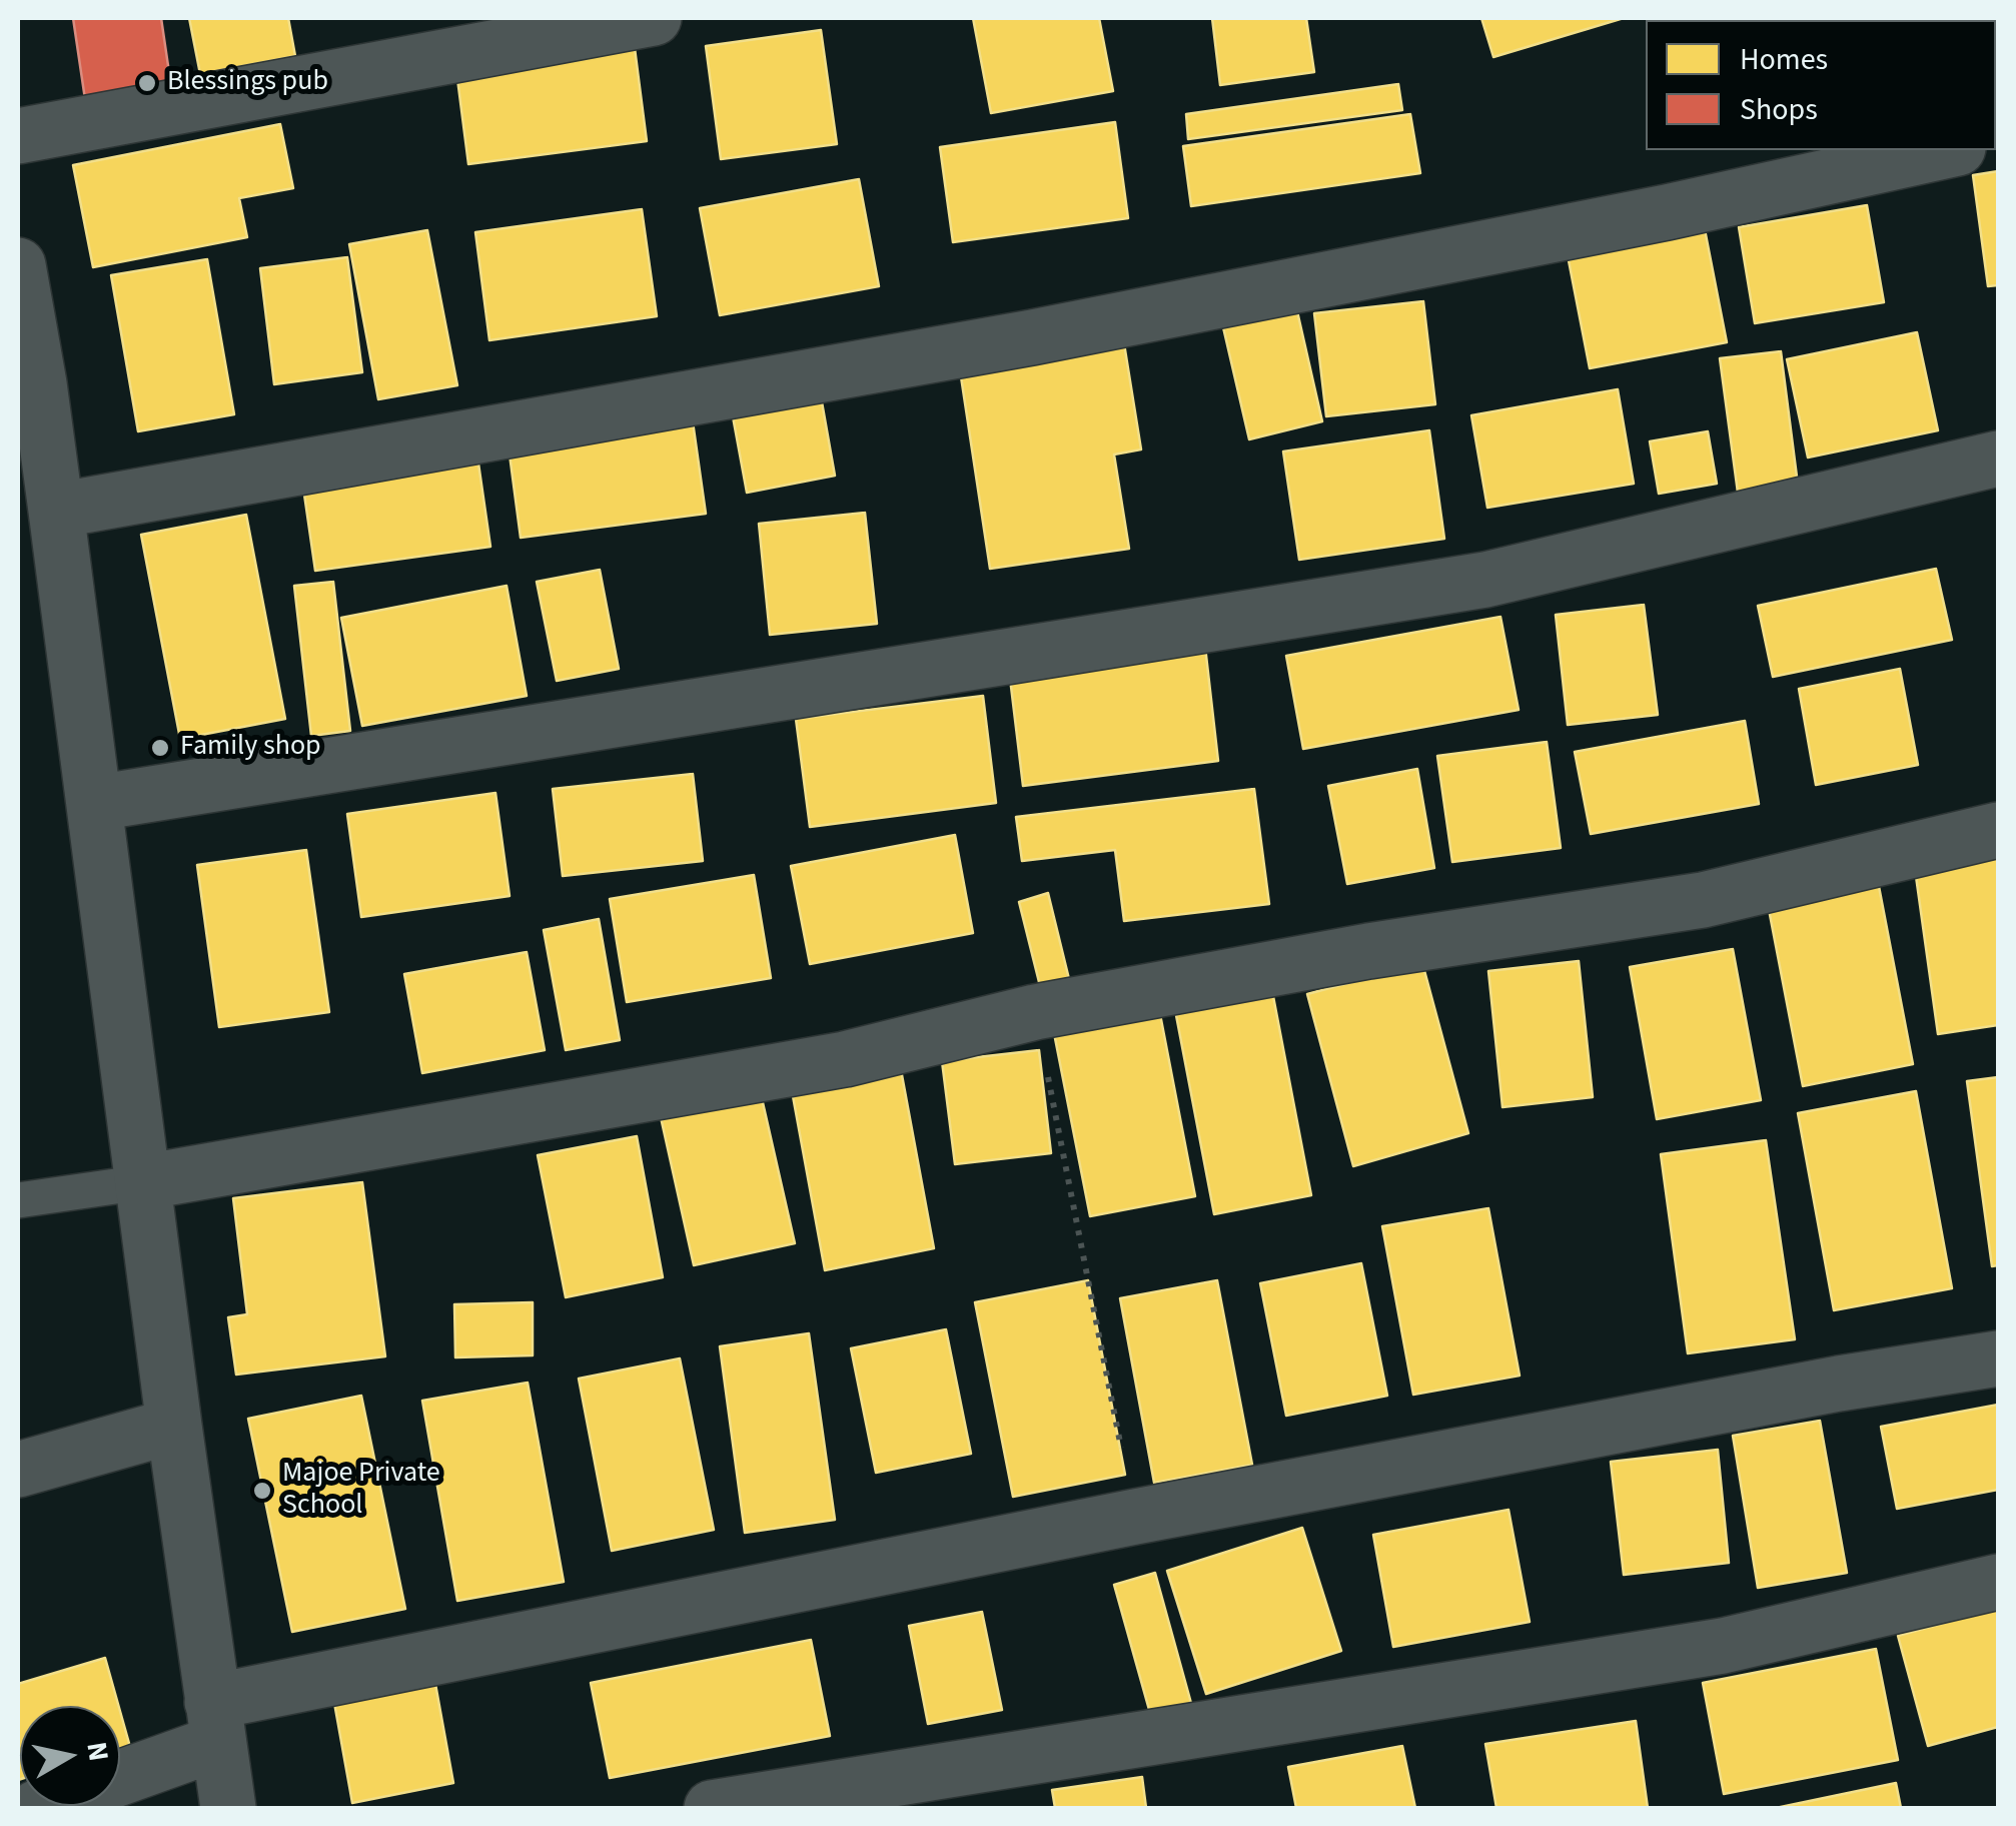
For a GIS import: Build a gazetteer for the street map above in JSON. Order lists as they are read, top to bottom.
{
  "places": ["Blessings pub", "Family shop", "Majoe Private School"],
  "legend": ["Homes", "Shops"],
  "north": "right"
}
